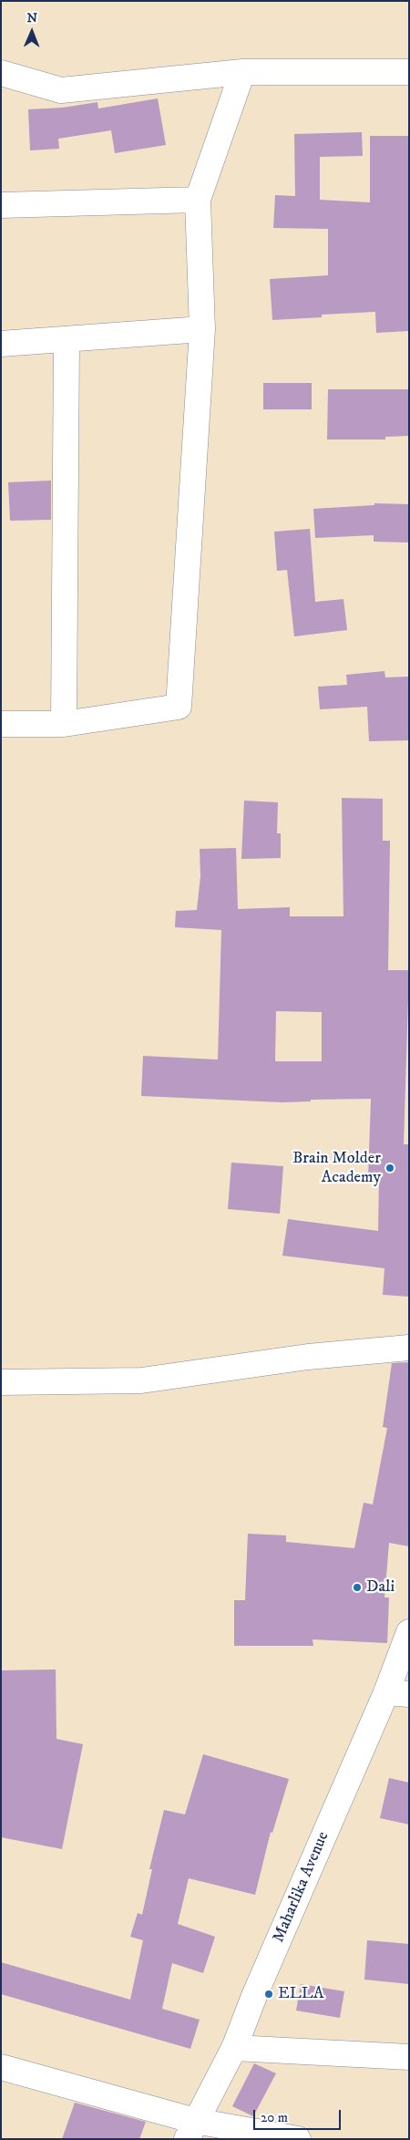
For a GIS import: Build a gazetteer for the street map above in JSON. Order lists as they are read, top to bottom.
{
  "streets": {
    "street": ["Maharlika Avenue"]
  },
  "places": ["Brain Molder Academy", "Dali", "ELLA"],
  "scale_bar": "20 m",
  "north": "top"
}
